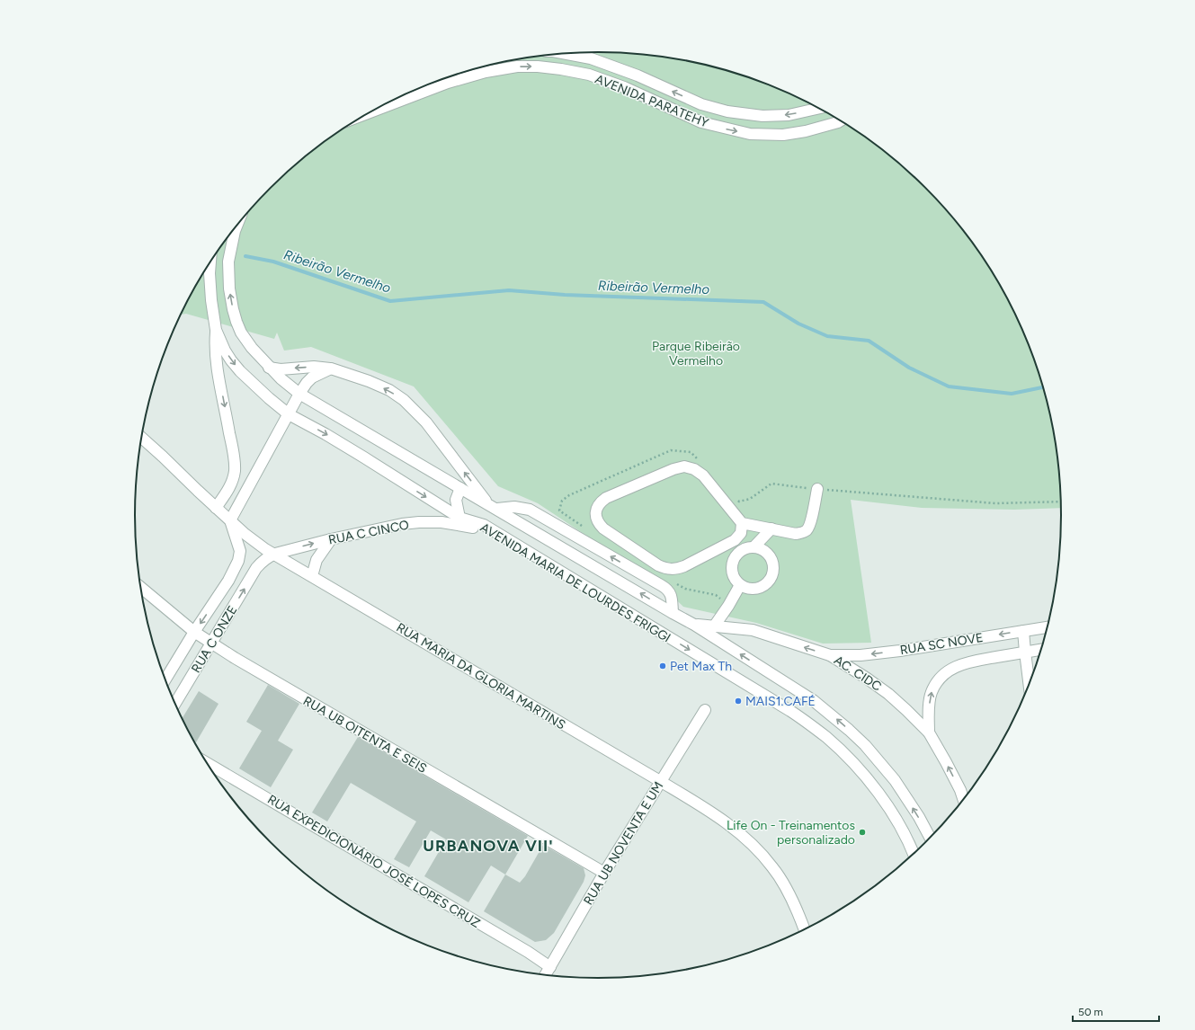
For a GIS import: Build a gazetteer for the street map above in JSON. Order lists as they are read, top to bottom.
{
  "streets": {
    "street": [
      "AVENIDA PARATEHY",
      "RUA C CINCO",
      "AVENIDA MARIA DE LOURDES FRIGGI",
      "RUA C ONZE",
      "RUA SC NOVE",
      "AC. CIDC",
      "RUA MARIA DA GLORIA MARTINS",
      "RUA UB OITENTA E SEIS",
      "RUA UB NOVENTA E UM",
      "RUA EXPEDICIONÁRIO JOSÉ LOPES CRUZ"
    ]
  },
  "crossings": [
    ["RUA C CINCO", "AVENIDA MARIA DE LOURDES FRIGGI"],
    ["RUA C CINCO", "RUA C ONZE"],
    ["RUA C CINCO", "RUA MARIA DA GLORIA MARTINS"],
    ["AVENIDA MARIA DE LOURDES FRIGGI", "AC. CIDC"],
    ["RUA C ONZE", "RUA MARIA DA GLORIA MARTINS"],
    ["RUA C ONZE", "RUA UB OITENTA E SEIS"],
    ["RUA SC NOVE", "AC. CIDC"],
    ["RUA MARIA DA GLORIA MARTINS", "RUA UB NOVENTA E UM"],
    ["RUA UB OITENTA E SEIS", "RUA UB NOVENTA E UM"],
    ["RUA UB NOVENTA E UM", "RUA EXPEDICIONÁRIO JOSÉ LOPES CRUZ"]
  ],
  "one_way": ["RUA SC NOVE", "AC. CIDC"],
  "districts": ["URBANOVA VII'"],
  "water": ["Ribeirão Vermelho"],
  "parks": ["Parque Ribeirão Vermelho"],
  "places": ["Pet Max Th", "MAIS1.CAFÉ", "Life On - Treinamentos personalizado"],
  "scale_bar": "50 m"
}
